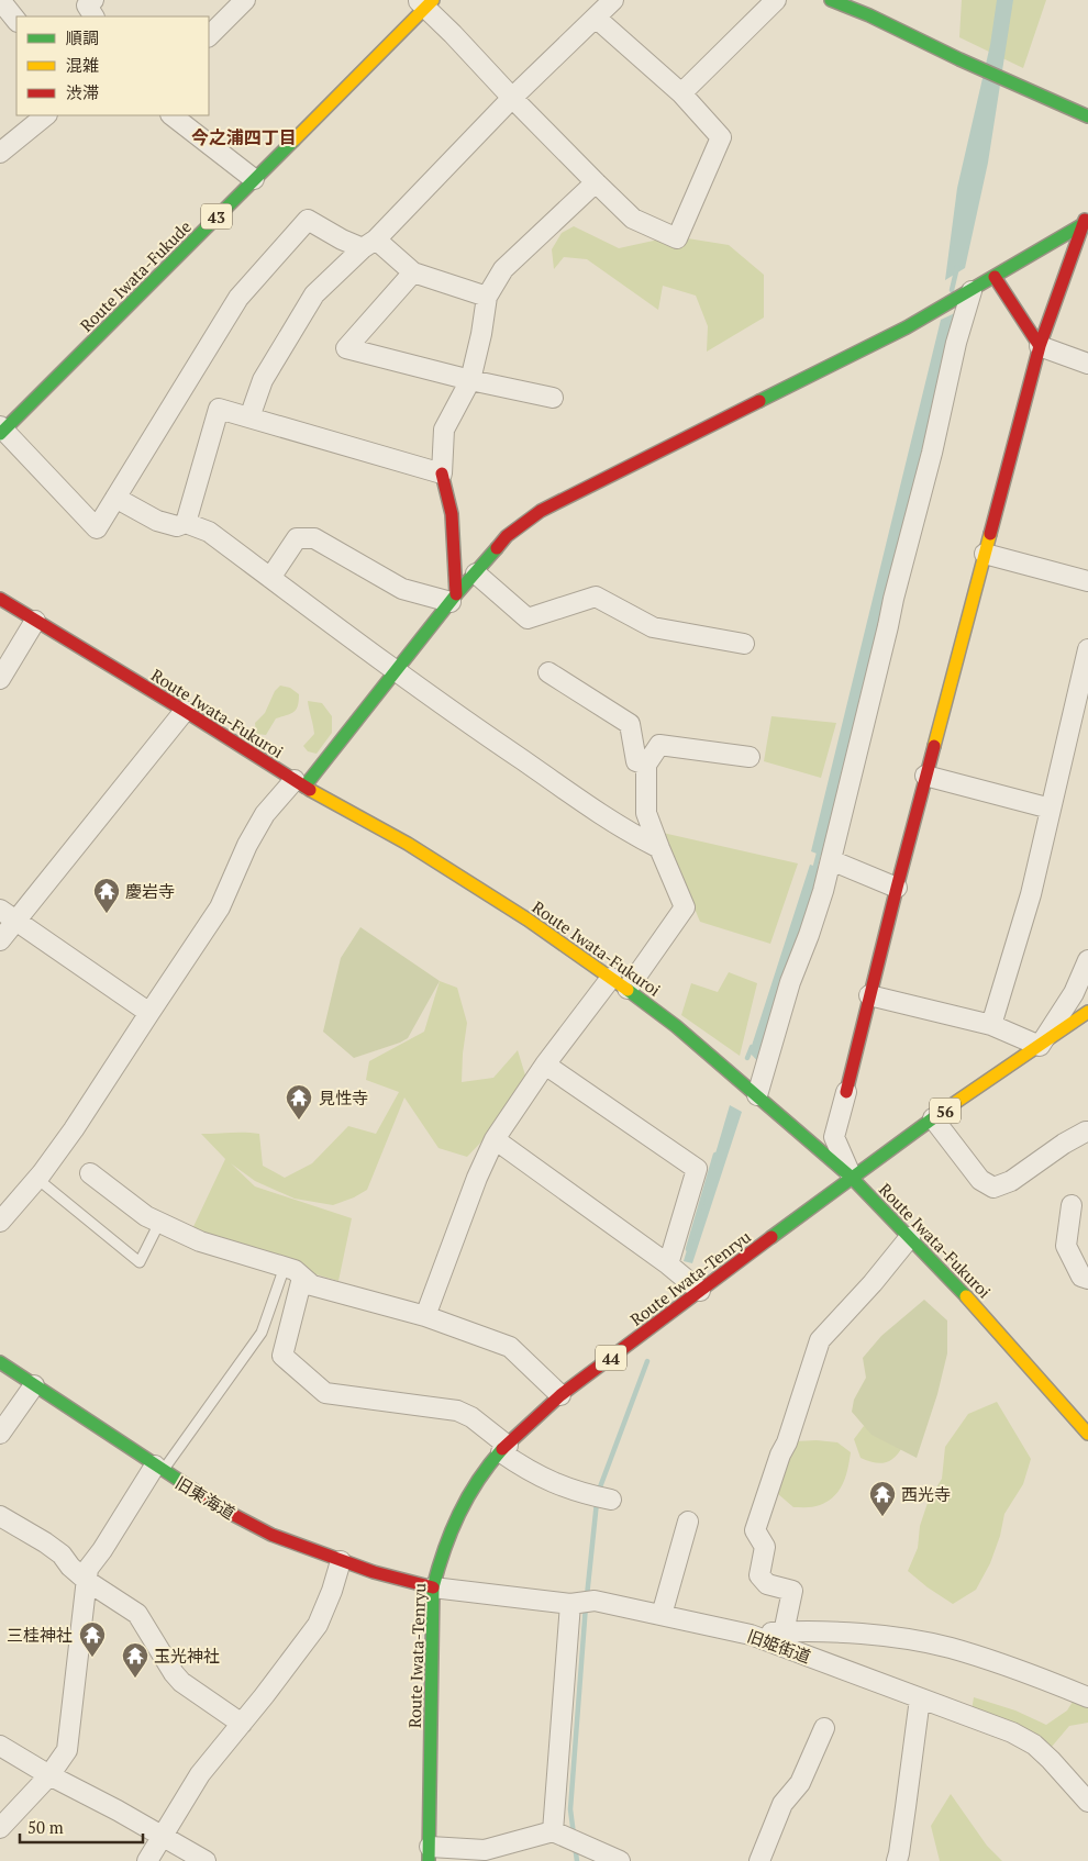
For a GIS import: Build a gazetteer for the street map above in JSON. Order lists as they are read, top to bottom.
{
  "streets": {
    "main road": [
      "43",
      "Route Iwata-Fukude",
      "Route Iwata-Fukuroi",
      "56",
      "Route Iwata-Tenryu",
      "44",
      "旧東海道"
    ],
    "street": ["旧姫街道"]
  },
  "crossings": [
    ["Route Iwata-Fukuroi", "56"],
    ["Route Iwata-Fukuroi", "Route Iwata-Tenryu"],
    ["56", "Route Iwata-Tenryu"],
    ["Route Iwata-Tenryu", "旧東海道"],
    ["Route Iwata-Tenryu", "旧姫街道"],
    ["旧東海道", "旧姫街道"]
  ],
  "districts": ["今之浦四丁目"],
  "places": {
    "temple": [
      "慶岩寺",
      "見性寺",
      "西光寺",
      "三桂神社",
      "玉光神社"
    ]
  },
  "legend": ["順調", "混雑", "渋滞"],
  "scale_bar": "50 m"
}
